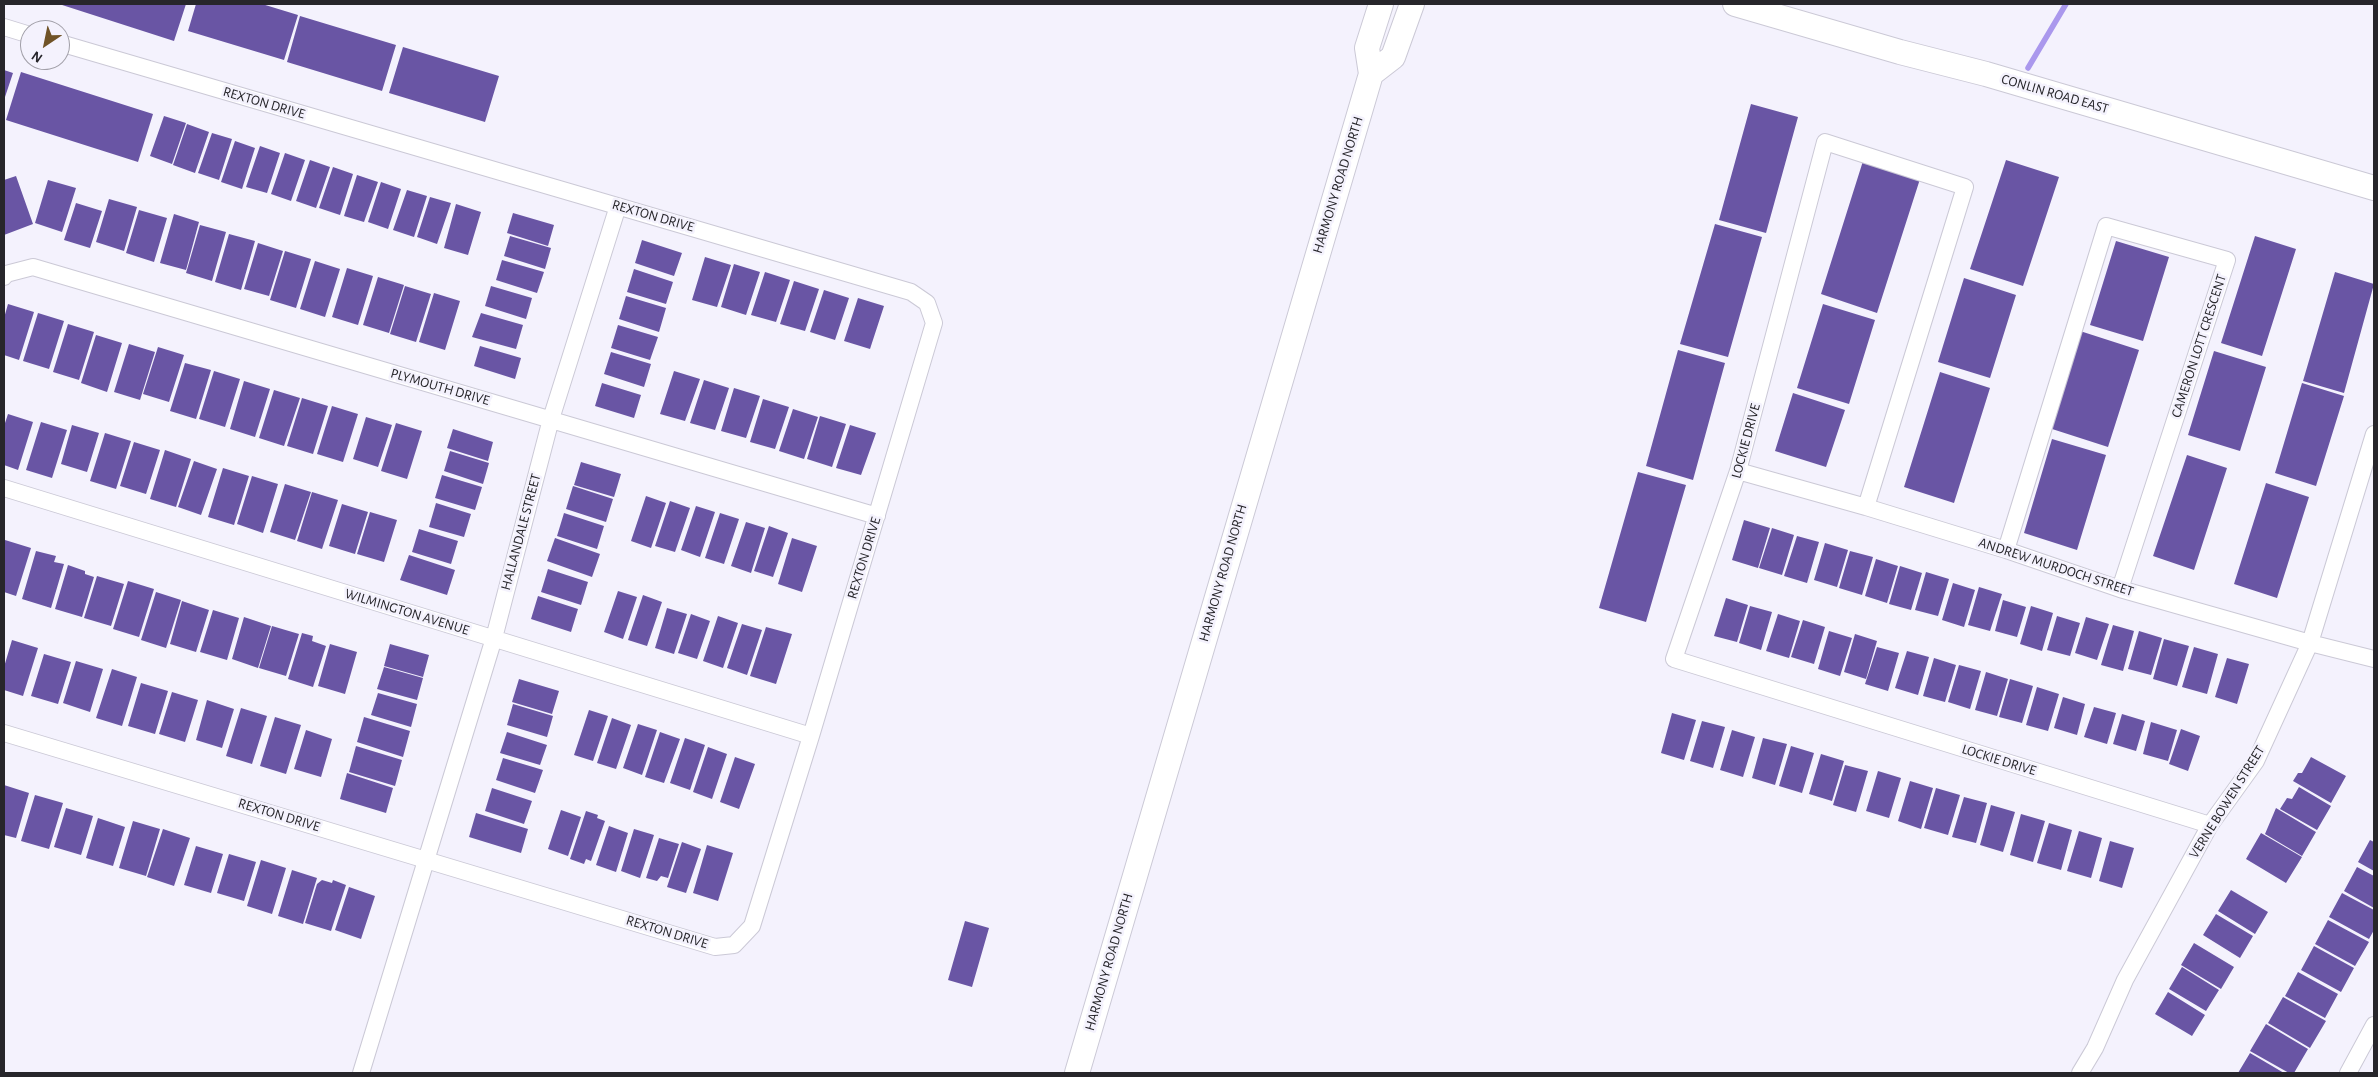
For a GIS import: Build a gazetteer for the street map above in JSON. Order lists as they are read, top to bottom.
{
  "streets": {
    "main road": ["CONLIN ROAD EAST", "HARMONY ROAD NORTH"],
    "street": [
      "REXTON DRIVE",
      "CAMERON LOTT CRESCENT",
      "PLYMOUTH DRIVE",
      "LOCKIE DRIVE",
      "HALLANDALE STREET",
      "ANDREW MURDOCH STREET",
      "WILMINGTON AVENUE",
      "VERNE BOWEN STREET"
    ]
  },
  "crossings": [
    ["REXTON DRIVE", "PLYMOUTH DRIVE"],
    ["REXTON DRIVE", "HALLANDALE STREET"],
    ["REXTON DRIVE", "WILMINGTON AVENUE"],
    ["CAMERON LOTT CRESCENT", "ANDREW MURDOCH STREET"],
    ["PLYMOUTH DRIVE", "HALLANDALE STREET"],
    ["LOCKIE DRIVE", "ANDREW MURDOCH STREET"],
    ["LOCKIE DRIVE", "VERNE BOWEN STREET"],
    ["HALLANDALE STREET", "WILMINGTON AVENUE"],
    ["ANDREW MURDOCH STREET", "VERNE BOWEN STREET"]
  ],
  "north": "bottom left"
}
